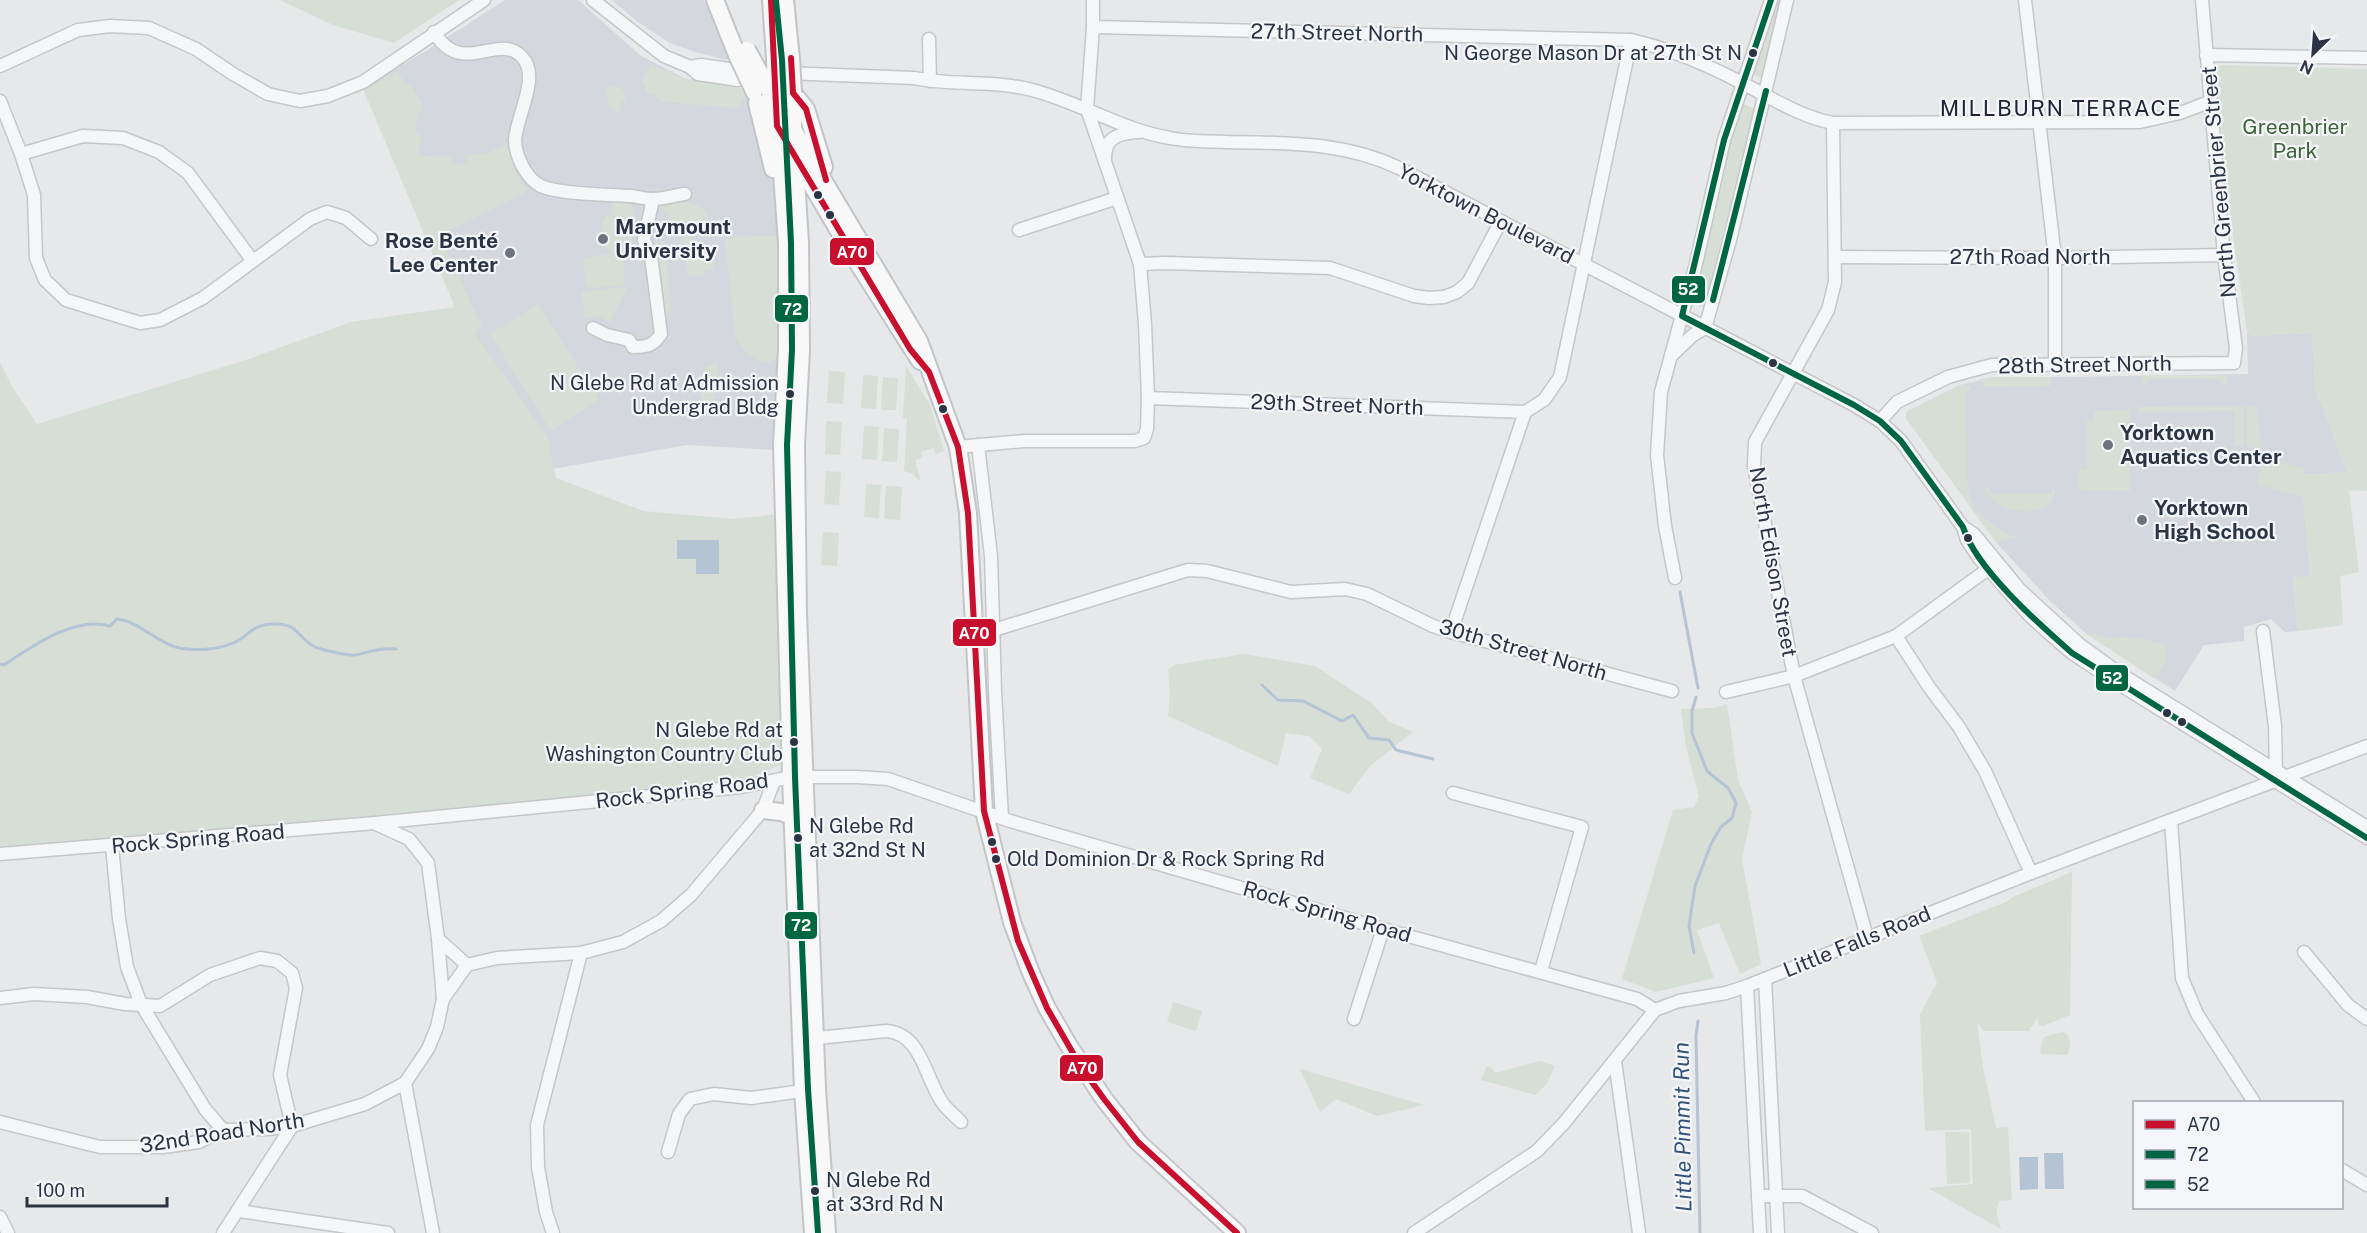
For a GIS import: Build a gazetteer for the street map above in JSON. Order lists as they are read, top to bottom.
{
  "streets": {
    "street": [
      "27th Street North",
      "North Greenbrier Street",
      "Yorktown Boulevard",
      "27th Road North",
      "28th Street North",
      "29th Street North",
      "North Edison Street",
      "30th Street North",
      "Rock Spring Road",
      "Little Falls Road",
      "32nd Road North"
    ]
  },
  "crossings": [
    ["27th Street North", "North Greenbrier Street"],
    ["27th Street North", "North Edison Street"],
    ["North Greenbrier Street", "27th Road North"],
    ["North Greenbrier Street", "28th Street North"],
    ["Yorktown Boulevard", "28th Street North"],
    ["Yorktown Boulevard", "North Edison Street"],
    ["Yorktown Boulevard", "Little Falls Road"],
    ["27th Road North", "North Edison Street"],
    ["North Edison Street", "Little Falls Road"],
    ["Rock Spring Road", "Little Falls Road"]
  ],
  "districts": ["MILLBURN TERRACE"],
  "water": ["Little Pimmit Run"],
  "parks": ["Greenbrier Park"],
  "places": [
    "N George Mason Dr at 27th St N",
    "Marymount University",
    "Rose Benté Lee Center",
    "N Glebe Rd at Admission Undergrad Bldg",
    "Yorktown Aquatics Center",
    "Yorktown High School",
    "N Glebe Rd at Washington Country Club",
    "N Glebe Rd at 32nd St N",
    "Old Dominion Dr & Rock Spring Rd",
    "N Glebe Rd at 33rd Rd N"
  ],
  "lines": ["transit line A70", "transit line 52", "transit line 72"],
  "legend": ["A70", "72", "52"],
  "scale_bar": "100 m",
  "north": "bottom left"
}
